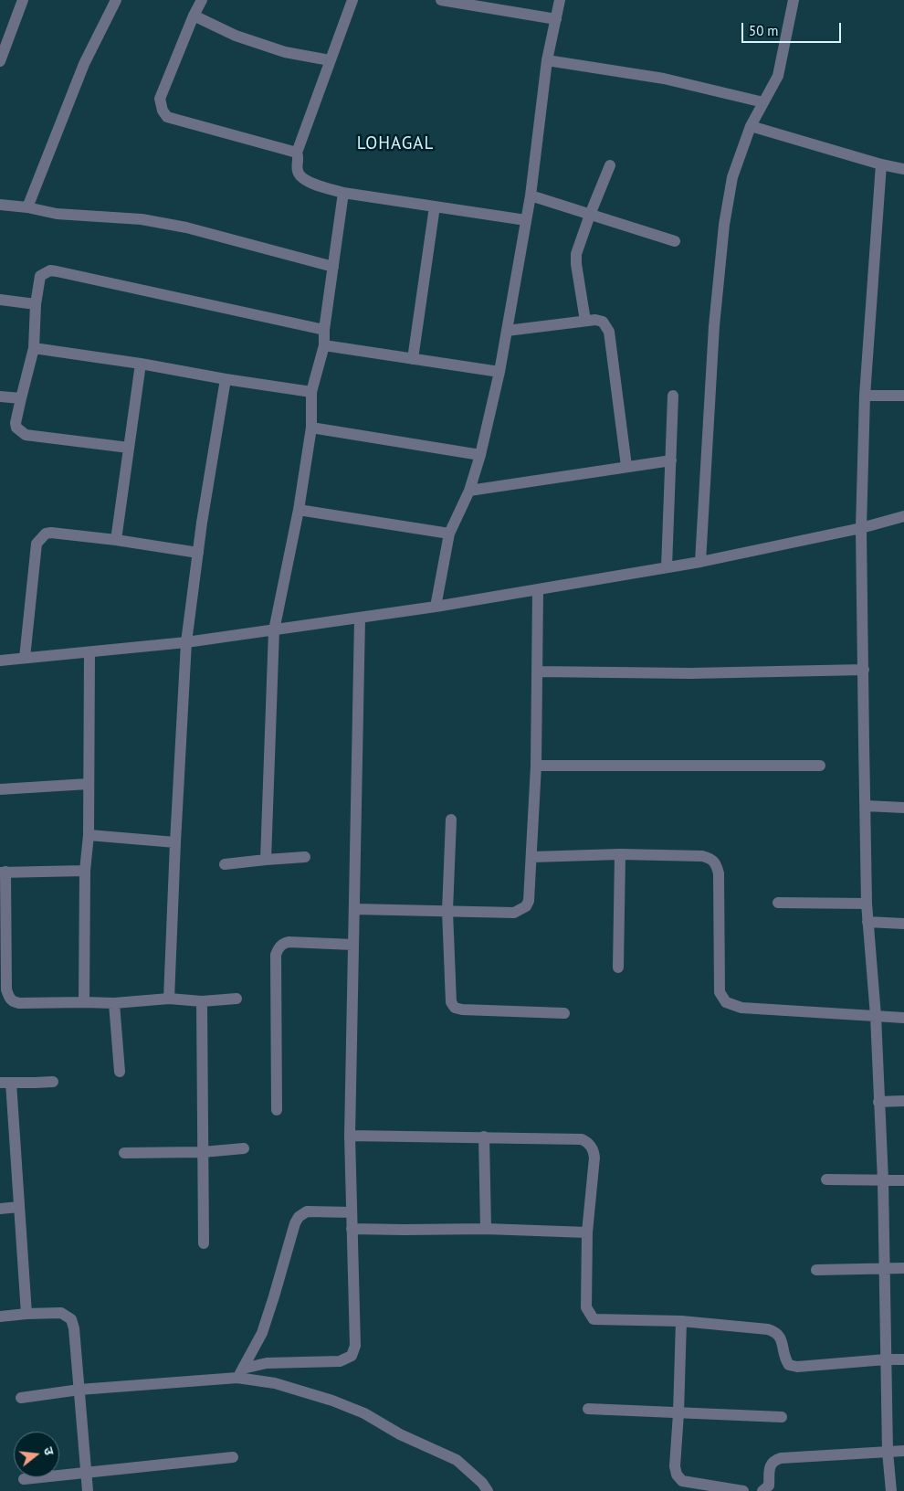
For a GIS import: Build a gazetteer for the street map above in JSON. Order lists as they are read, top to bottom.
{
  "districts": ["LOHAGAL"],
  "scale_bar": "50 m",
  "north": "right"
}
